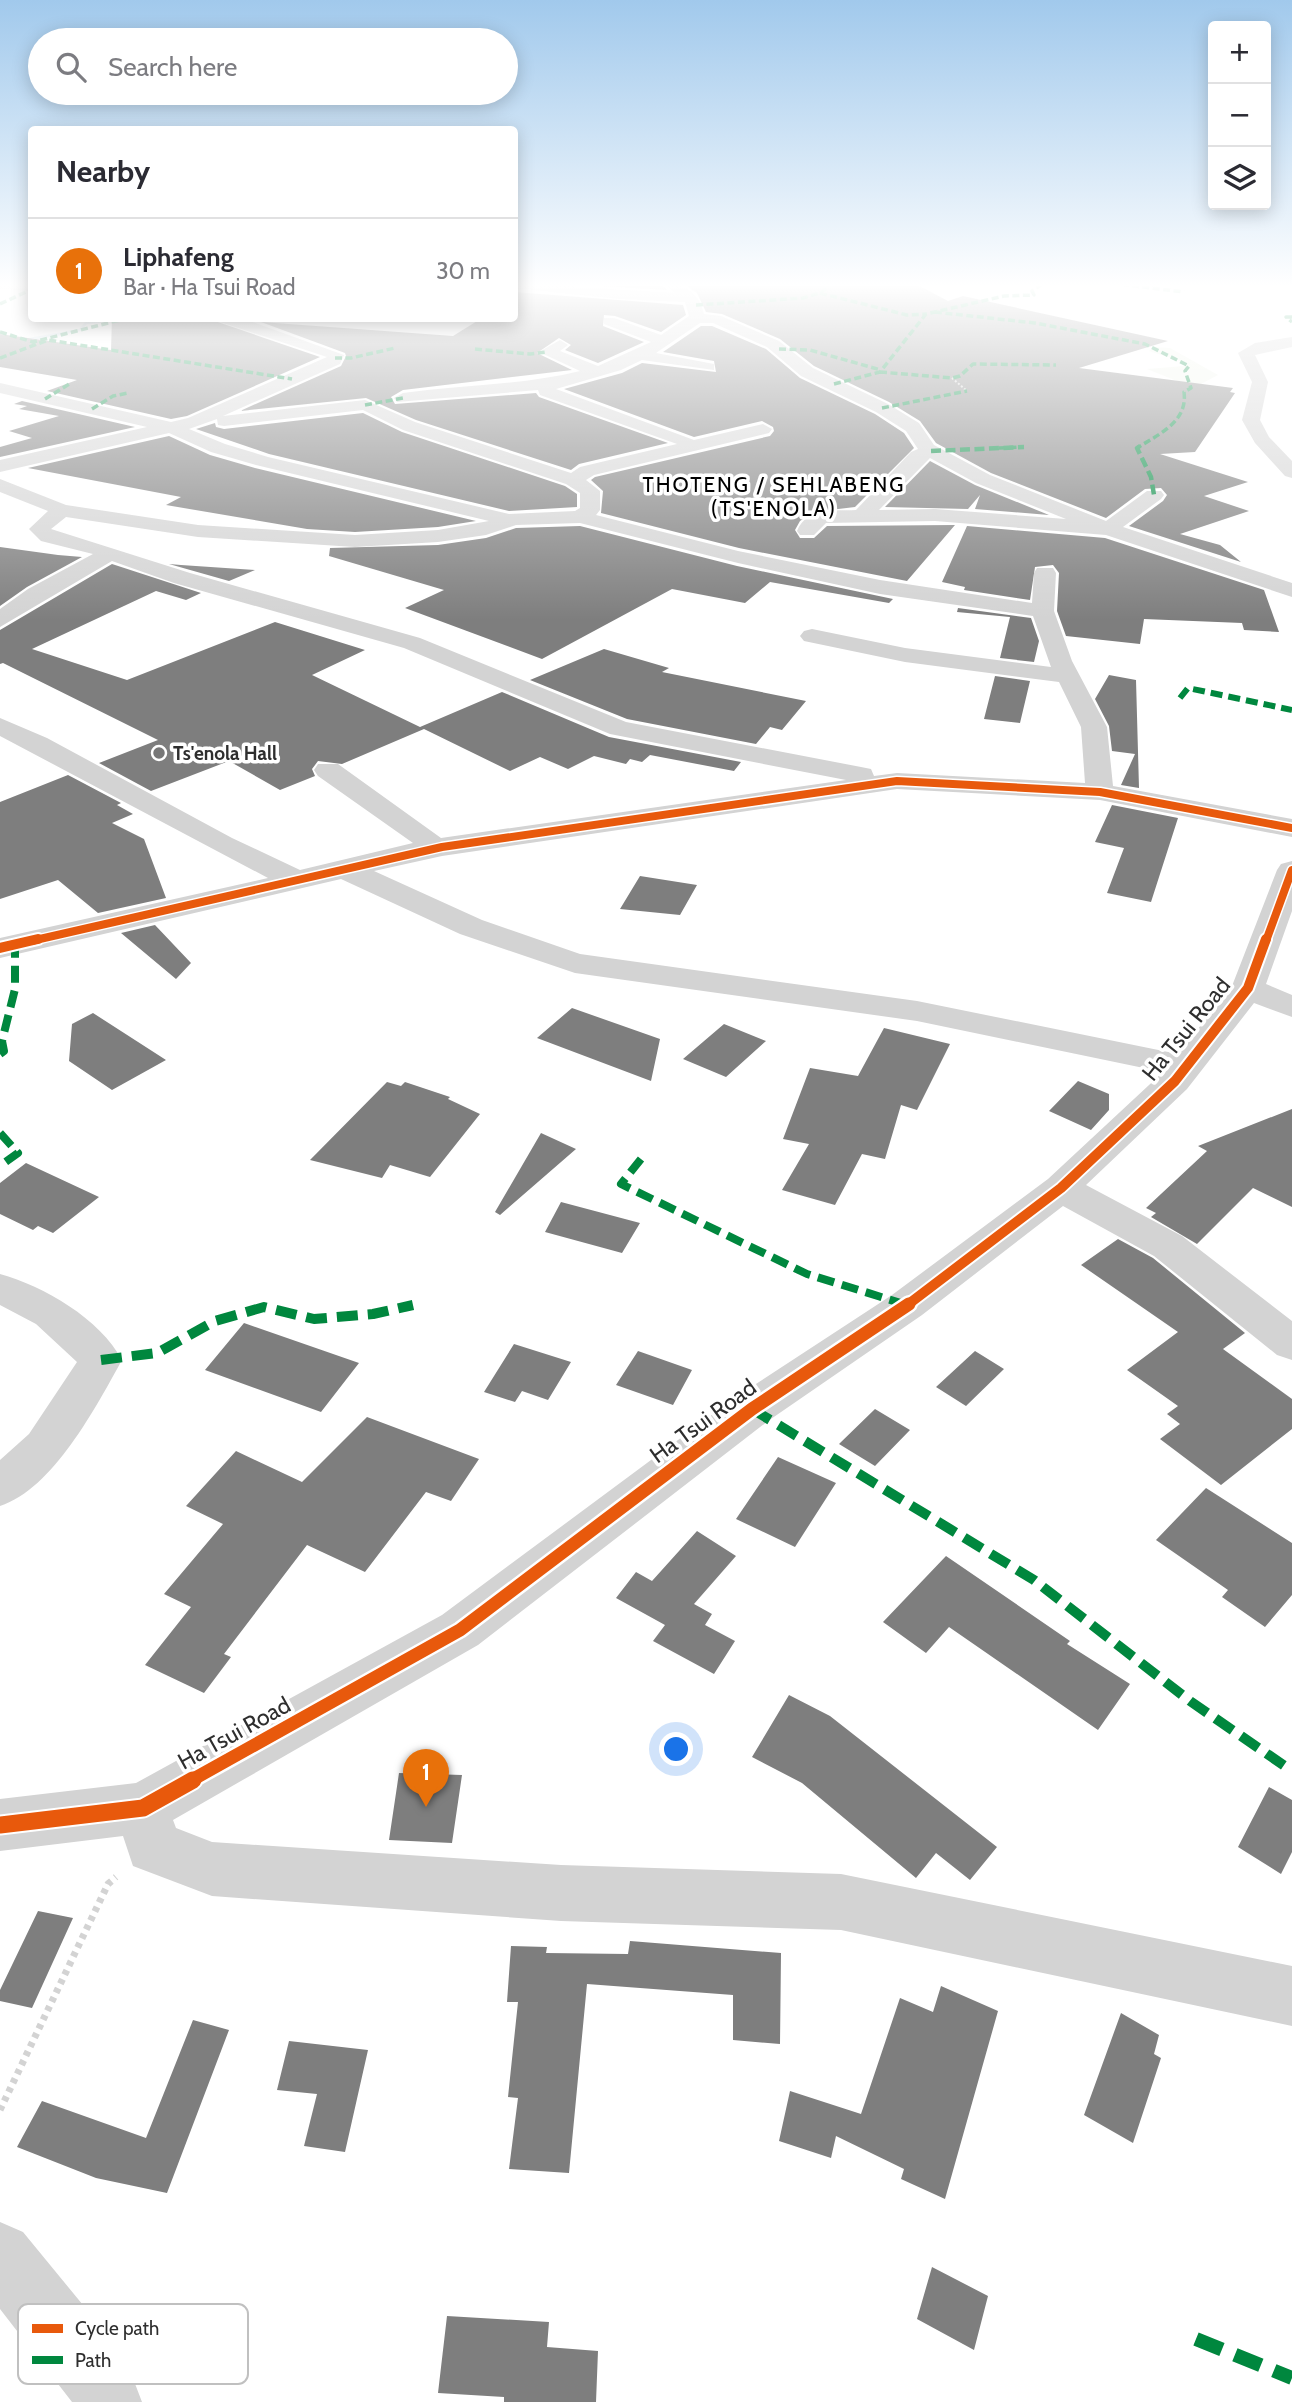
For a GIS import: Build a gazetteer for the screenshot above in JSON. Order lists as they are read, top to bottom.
{
  "streets": {
    "street": ["Ha Tsui Road"]
  },
  "districts": ["THOTENG / SEHLABENG (TS'ENOLA)"],
  "places": ["Ts'enola Hall"],
  "legend": ["Cycle path", "Path"],
  "page": {
    "map_buttons": ["+", "−"],
    "search": "Search here",
    "heading": "Nearby",
    "list": [
      {
        "mark": "1",
        "name": "Liphafeng",
        "note": "Bar · Ha Tsui Road",
        "value": "30 m"
      }
    ],
    "pins": "1"
  }
}
